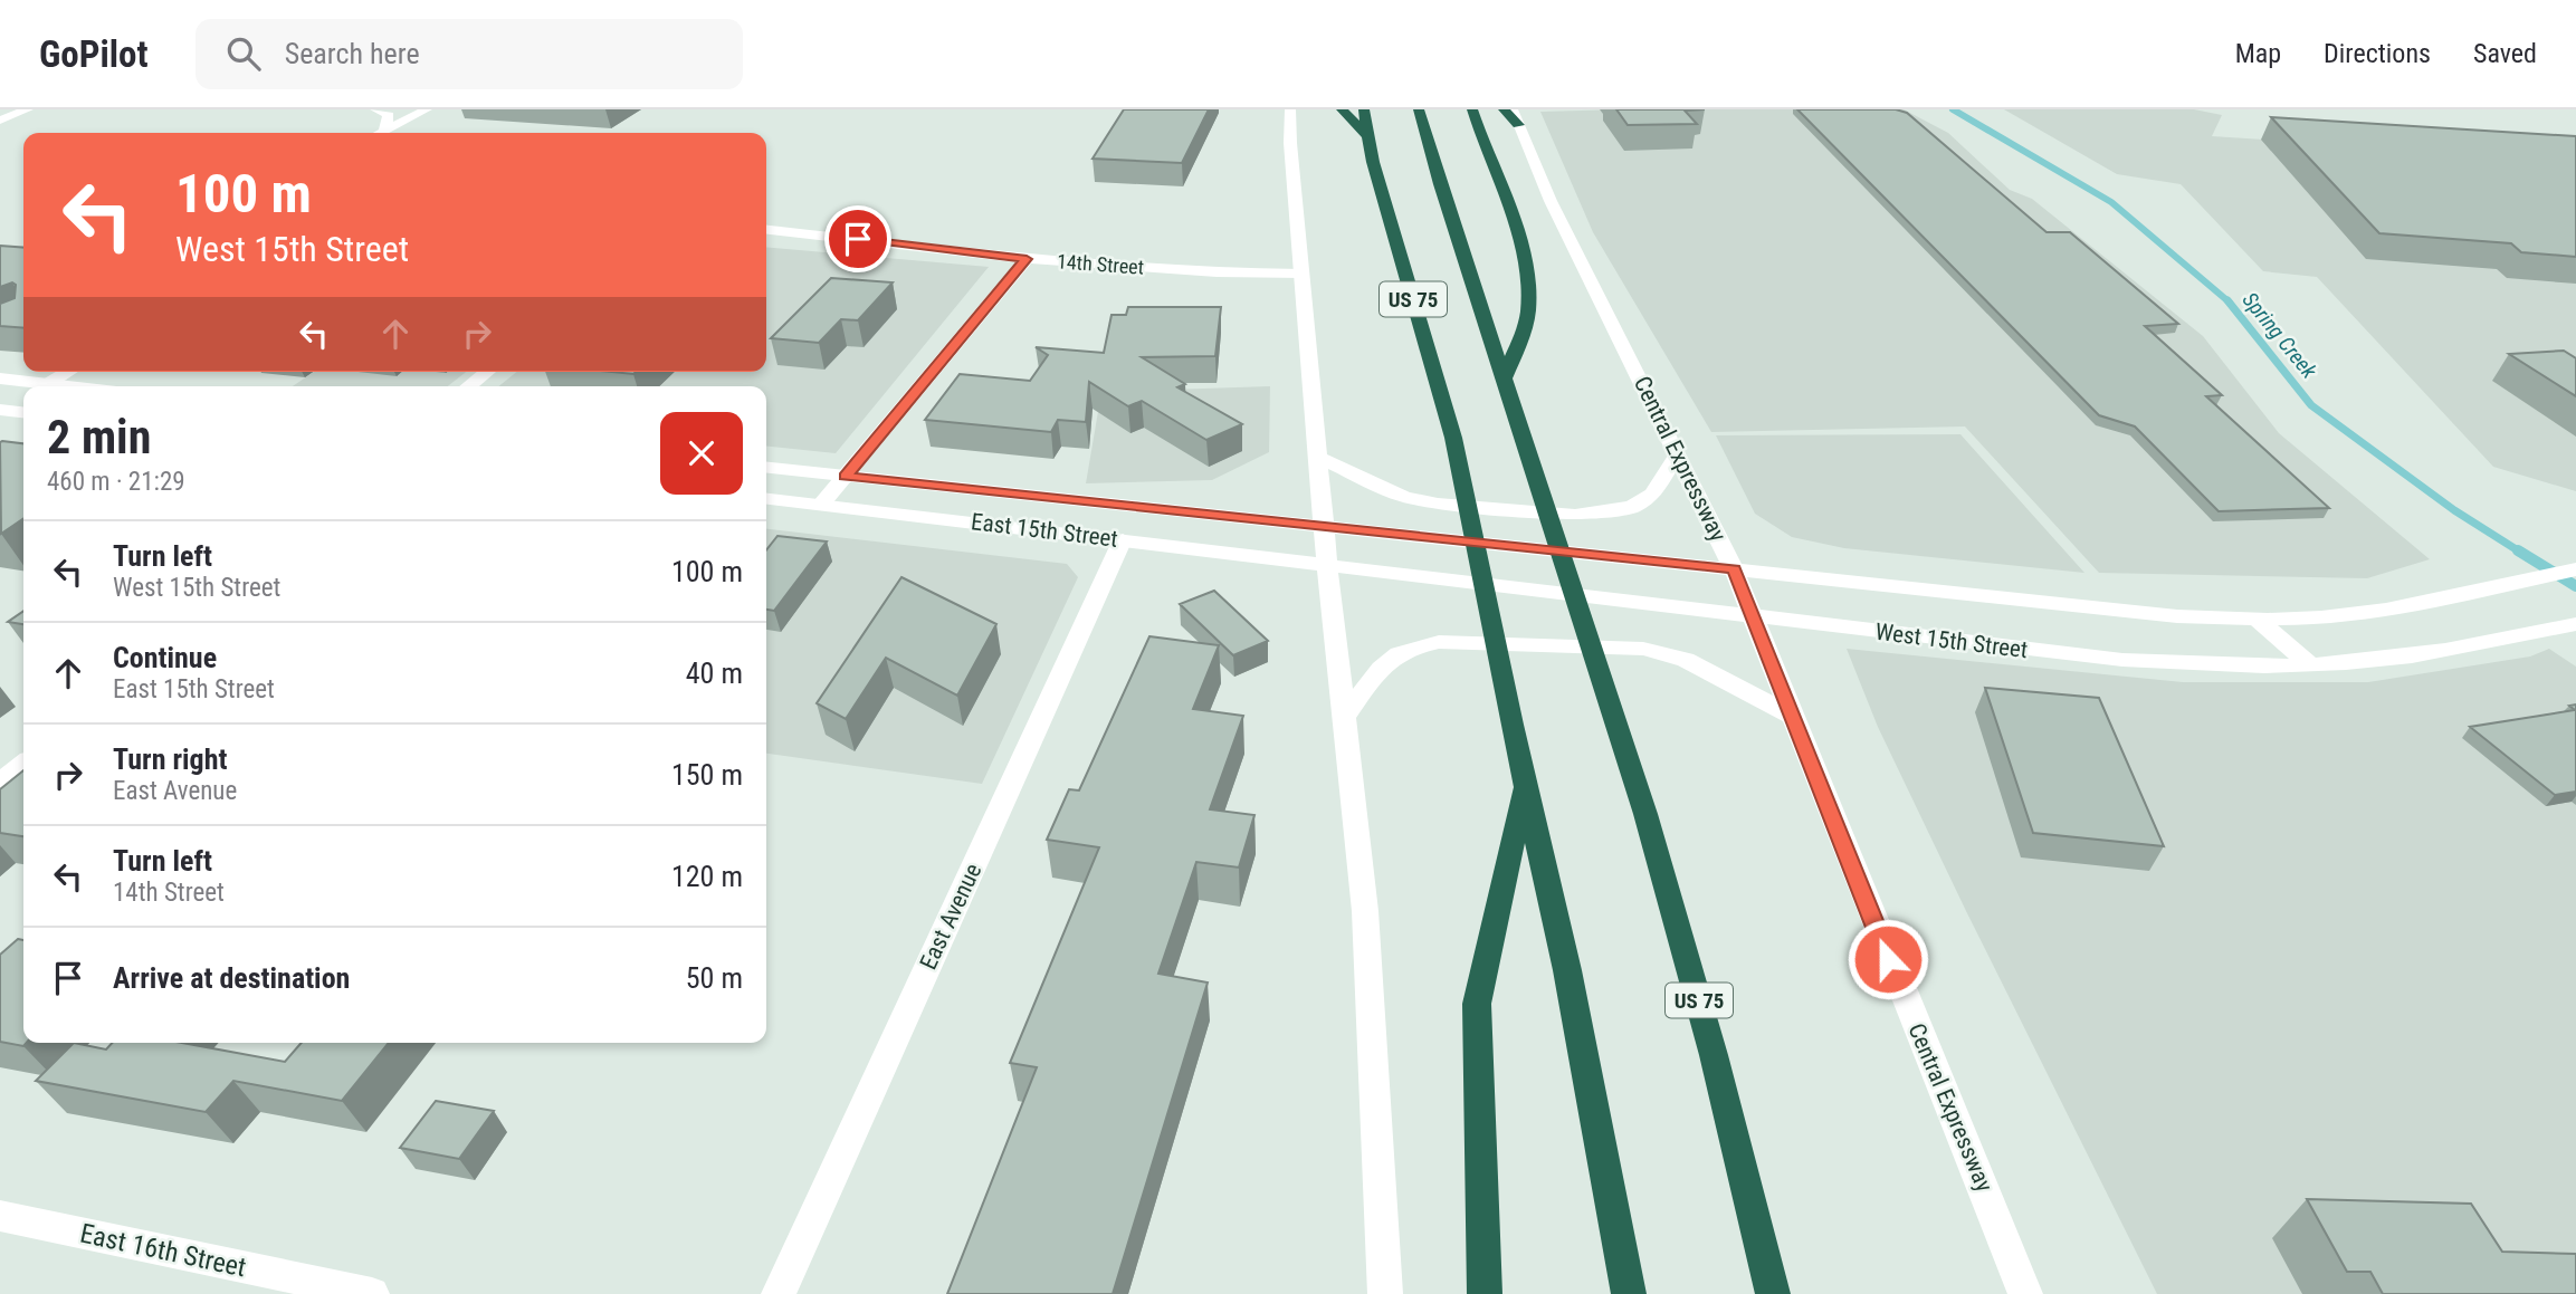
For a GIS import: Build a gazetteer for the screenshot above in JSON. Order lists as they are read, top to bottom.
{
  "streets": {
    "highway": ["US 75"],
    "main road": [
      "14th Street",
      "Central Expressway",
      "East 15th Street",
      "West 15th Street",
      "East Avenue",
      "East 16th Street"
    ]
  },
  "crossings": [
    ["Central Expressway", "West 15th Street"],
    ["East 15th Street", "West 15th Street"],
    ["East 15th Street", "East Avenue"]
  ],
  "water": ["Spring Creek"],
  "page": {
    "header": "GoPilot",
    "search": "Search here",
    "nav": ["Map", "Directions", "Saved"],
    "turn": ["100 m", "West 15th Street"],
    "heading": ["2 min", "460 m · 21:29"],
    "list": [
      {
        "name": "Turn left",
        "note": "West 15th Street",
        "value": "100 m"
      },
      {
        "name": "Continue",
        "note": "East 15th Street",
        "value": "40 m"
      },
      {
        "name": "Turn right",
        "note": "East Avenue",
        "value": "150 m"
      },
      {
        "name": "Turn left",
        "note": "14th Street",
        "value": "120 m"
      },
      {
        "name": "Arrive at destination",
        "value": "50 m"
      }
    ]
  }
}
